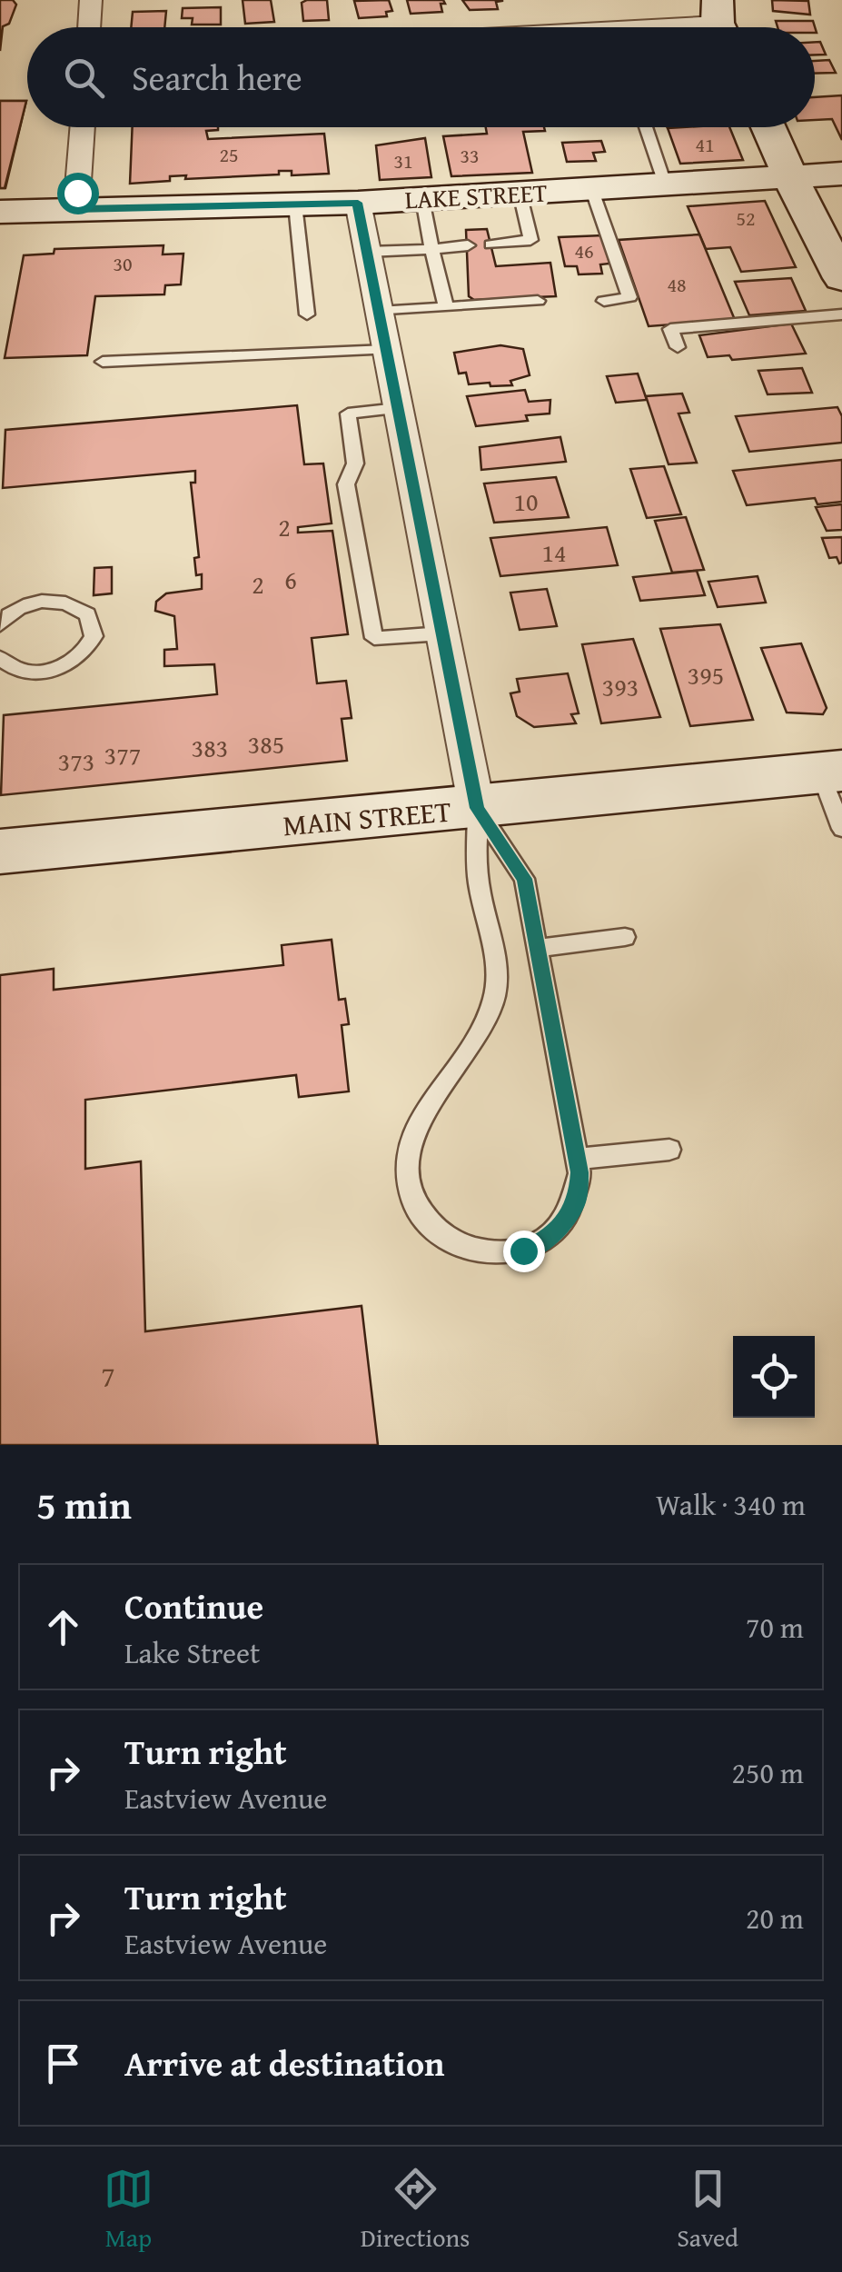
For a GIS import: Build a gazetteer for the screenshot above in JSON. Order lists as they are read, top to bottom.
{
  "streets": {
    "street": ["LAKE STREET", "MAIN STREET"]
  },
  "house_numbers": [
    "41",
    "25",
    "33",
    "31",
    "52",
    "46",
    "30",
    "48",
    "10",
    "2",
    "14",
    "6",
    "2",
    "395",
    "393",
    "385",
    "383",
    "377",
    "373",
    "7"
  ],
  "page": {
    "search": "Search here",
    "heading": ["5 min", "Walk · 340 m"],
    "list": [
      ["Continue", "Lake Street", "70 m"],
      ["Turn right", "Eastview Avenue", "250 m"],
      ["Turn right", "Eastview Avenue", "20 m"],
      "Arrive at destination"
    ],
    "nav": ["Map", "Directions", "Saved"]
  }
}
